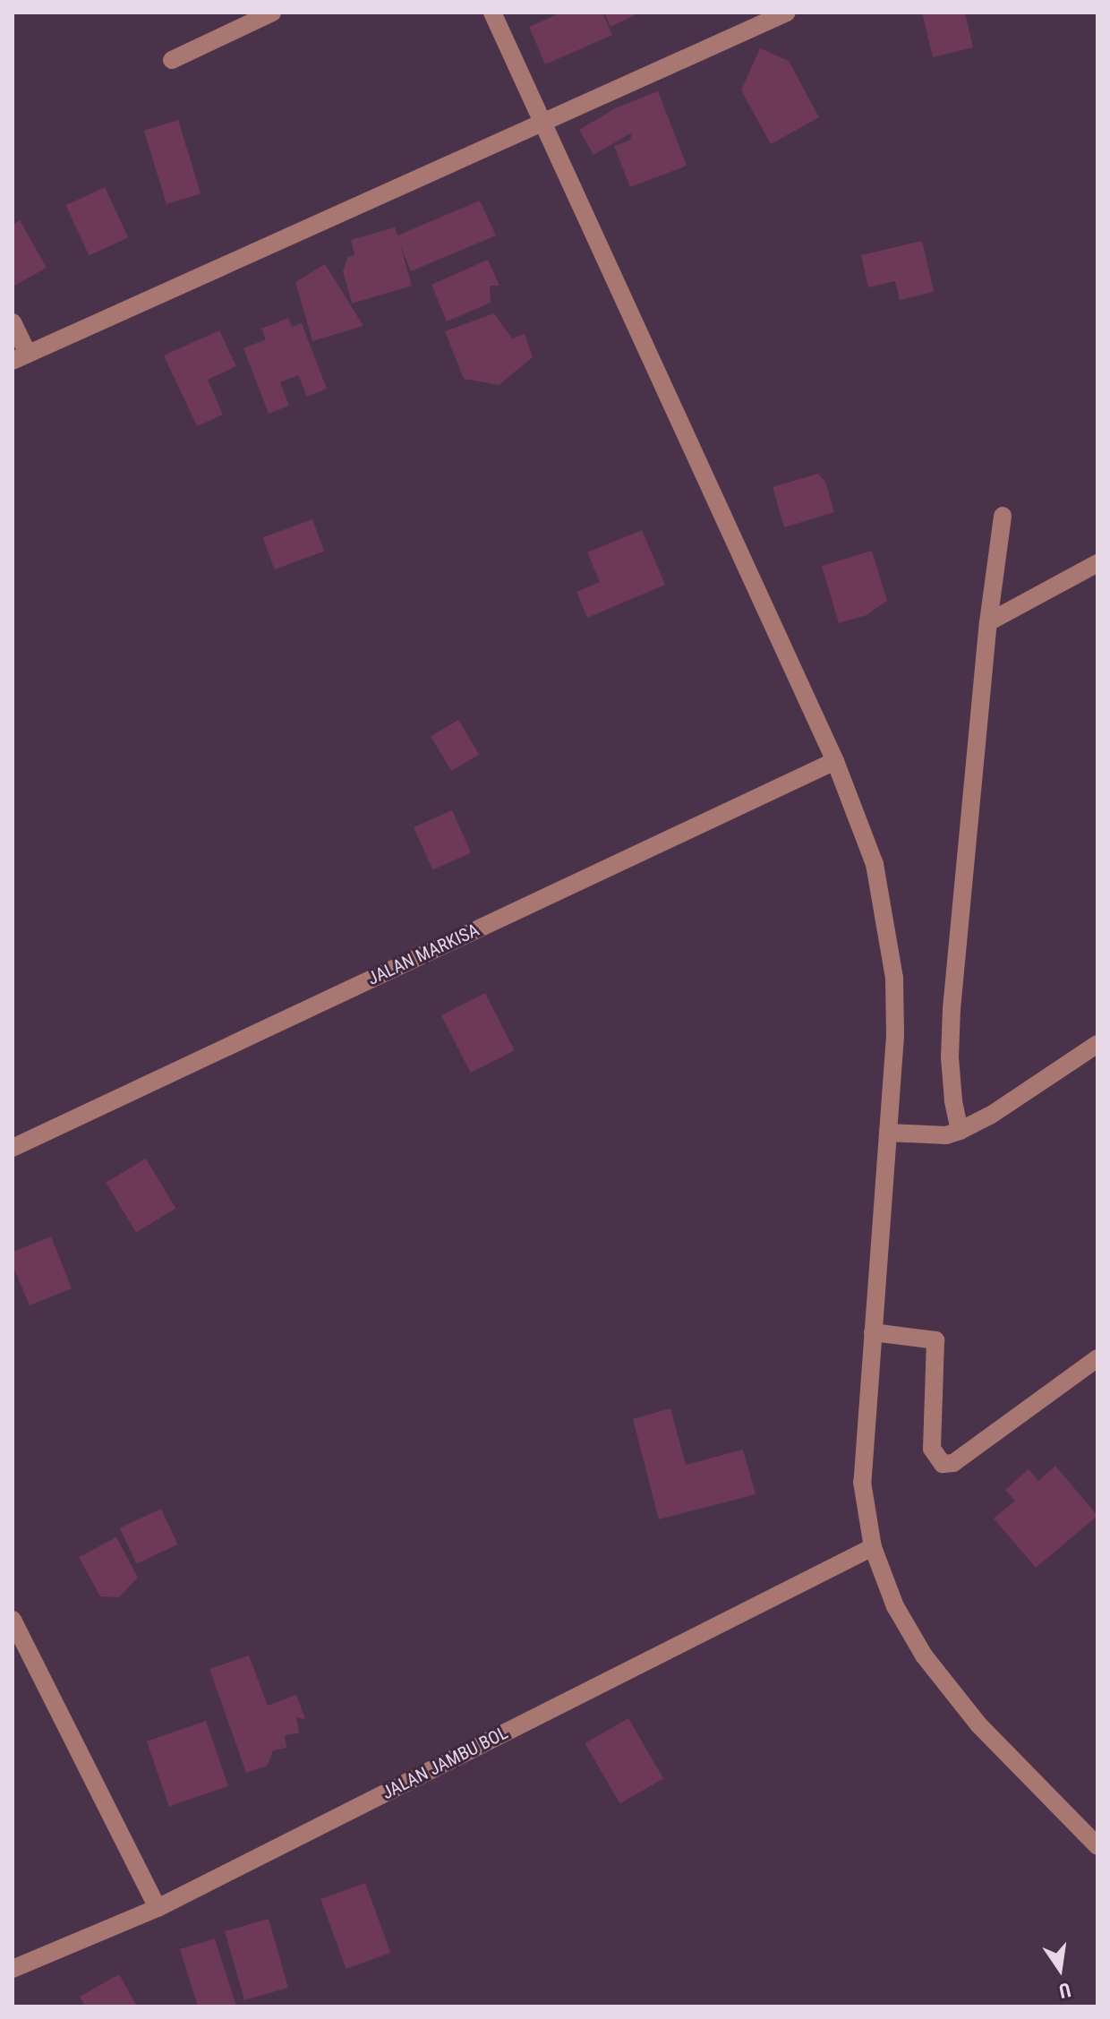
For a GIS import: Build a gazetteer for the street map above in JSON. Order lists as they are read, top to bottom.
{
  "streets": {
    "street": ["JALAN MARKISA", "JALAN JAMBU BOL"]
  },
  "north": "bottom"
}
